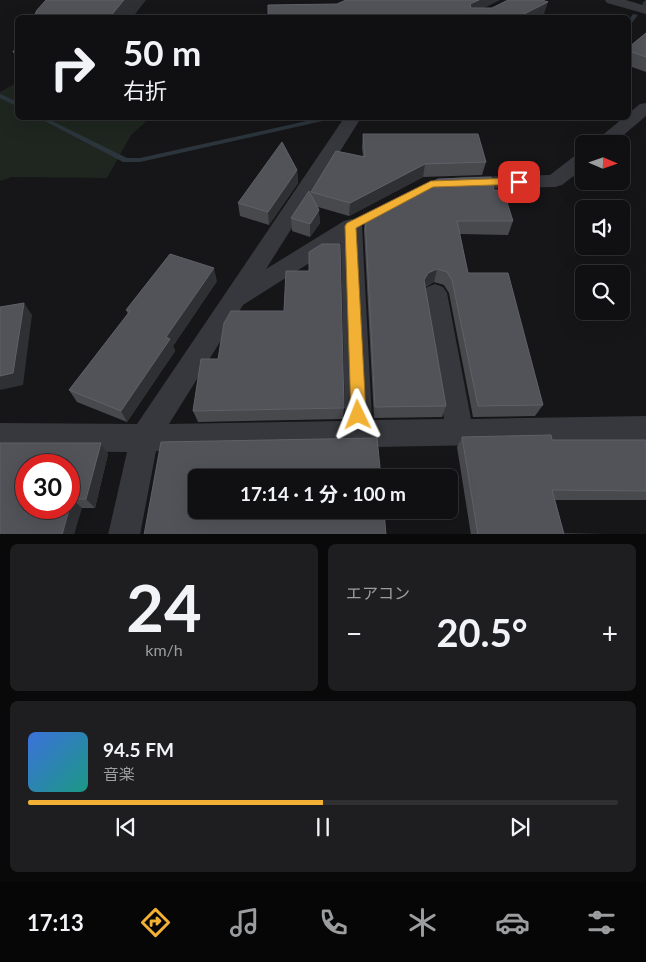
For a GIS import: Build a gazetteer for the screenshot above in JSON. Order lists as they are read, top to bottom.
{
  "north": "right",
  "page": {
    "turn": ["50 m", "右折"],
    "limit": "30",
    "trip": "17:14 · 1 分 · 100 m",
    "tile": [
      ["24", "km/h"],
      "エアコン"
    ],
    "heat": ["−", "20.5°", "+"],
    "song": ["94.5 FM", "音楽"],
    "tabs": "17:13"
  }
}
